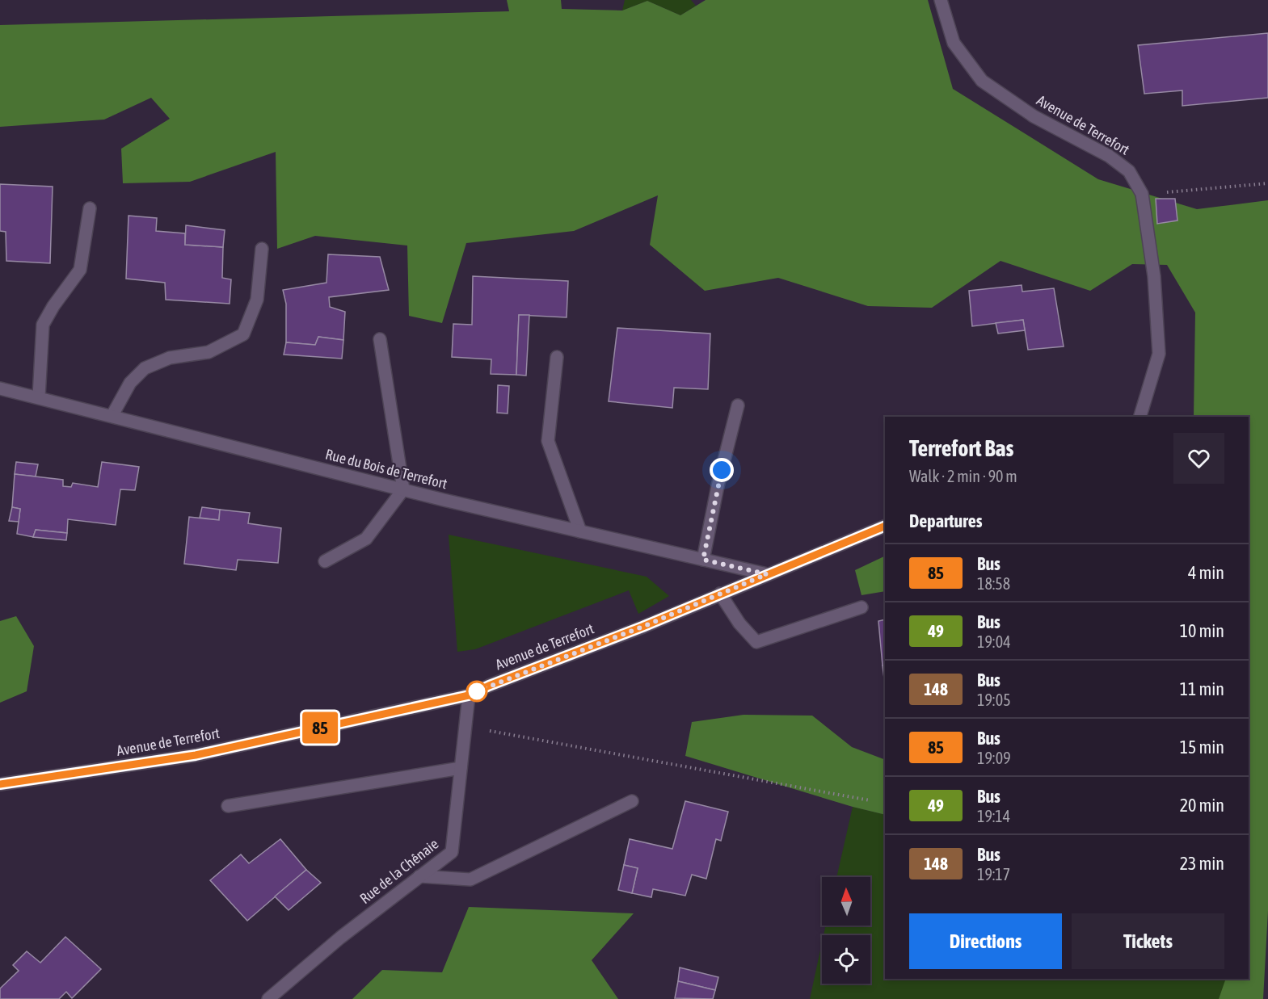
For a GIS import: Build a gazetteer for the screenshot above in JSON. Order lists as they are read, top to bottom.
{
  "streets": {
    "street": ["Avenue de Terrefort", "Rue du Bois de Terrefort", "Rue de la Chênaie"]
  },
  "crossings": [
    ["Avenue de Terrefort", "Rue du Bois de Terrefort"],
    ["Avenue de Terrefort", "Rue de la Chênaie"]
  ],
  "lines": ["bus line 85"],
  "north": "top",
  "page": {
    "on_map": "85",
    "heading": [
      ["Terrefort Bas", "Walk · 2 min · 90 m"],
      "Departures"
    ],
    "list": [
      {
        "mark": "85",
        "name": "Bus",
        "note": "18:58",
        "value": "4 min"
      },
      {
        "mark": "49",
        "name": "Bus",
        "note": "19:04",
        "value": "10 min"
      },
      {
        "mark": "148",
        "name": "Bus",
        "note": "19:05",
        "value": "11 min"
      },
      {
        "mark": "85",
        "name": "Bus",
        "note": "19:09",
        "value": "15 min"
      },
      {
        "mark": "49",
        "name": "Bus",
        "note": "19:14",
        "value": "20 min"
      },
      {
        "mark": "148",
        "name": "Bus",
        "note": "19:17",
        "value": "23 min"
      }
    ],
    "buttons": ["Directions", "Tickets"]
  }
}
